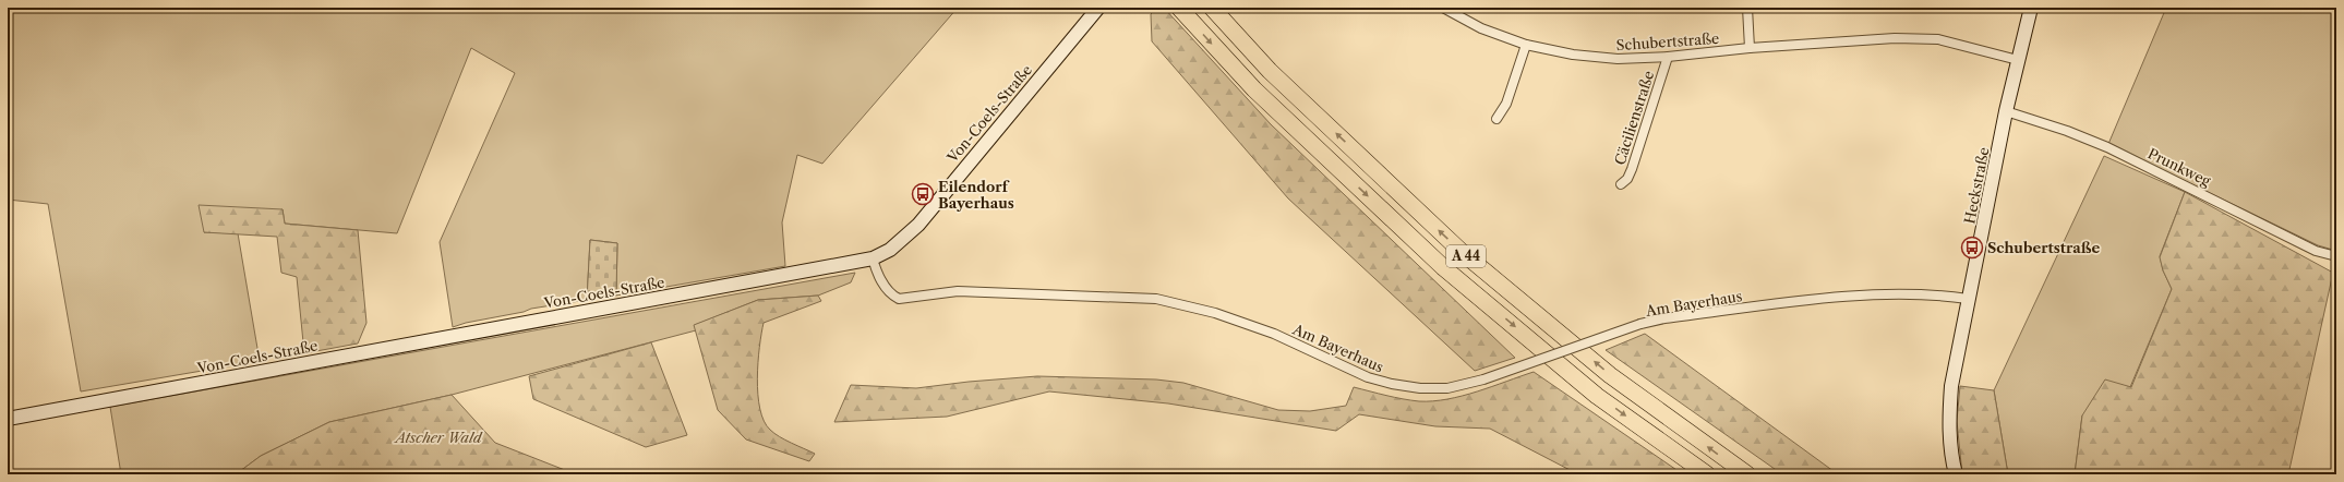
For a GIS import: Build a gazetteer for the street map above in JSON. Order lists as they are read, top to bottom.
{
  "streets": {
    "highway": ["A 44"],
    "main road": ["Von-Coels-Straße", "Heckstraße"],
    "street": [
      "Schubertstraße",
      "Cäcilienstraße",
      "Prunkweg",
      "Am Bayerhaus"
    ]
  },
  "crossings": [
    ["Schubertstraße", "Cäcilienstraße"],
    ["Schubertstraße", "Heckstraße"],
    ["Von-Coels-Straße", "Am Bayerhaus"],
    ["Prunkweg", "Heckstraße"],
    ["Heckstraße", "Am Bayerhaus"]
  ],
  "parks": ["Atscher Wald"],
  "places": {
    "bus stop": ["Eilendorf Bayerhaus", "Schubertstraße"]
  }
}
